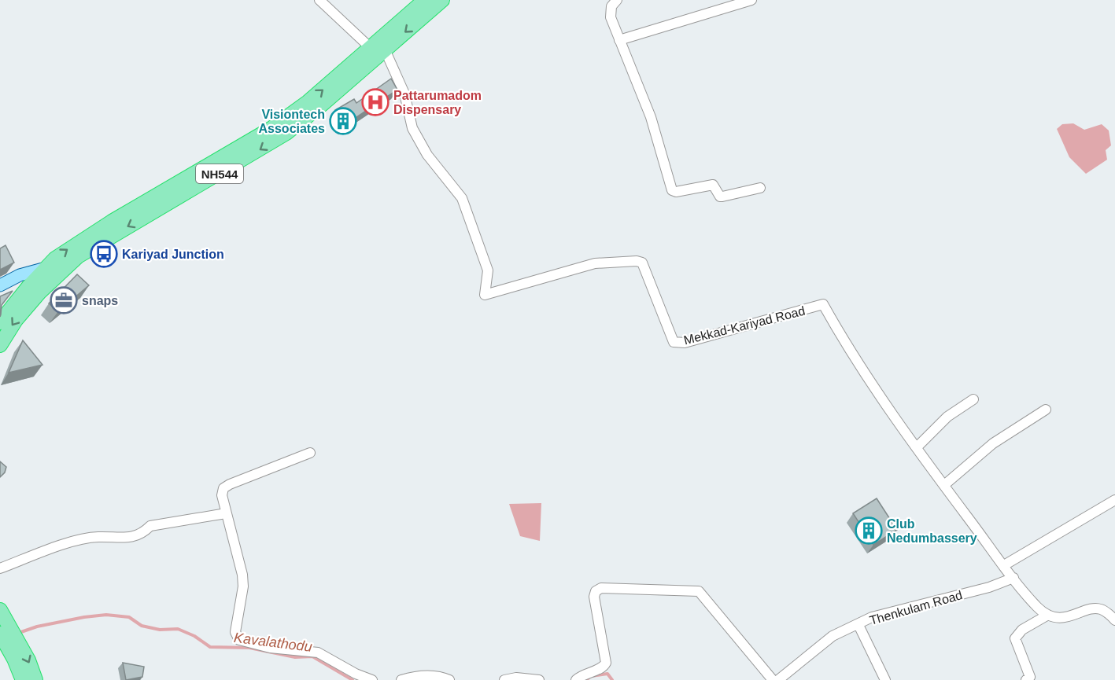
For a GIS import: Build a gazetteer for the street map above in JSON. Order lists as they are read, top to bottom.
{
  "streets": {
    "highway": ["NH544"],
    "street": ["Mekkad-Kariyad Road", "Thenkulam Road"]
  },
  "crossings": [
    ["NH544", "Mekkad-Kariyad Road"]
  ],
  "water": ["Kavalathodu"],
  "places": {
    "hospital": ["Pattarumadom Dispensary"],
    "building": ["Visiontech Associates", "Club Nedumbassery"],
    "bus stop": ["Kariyad Junction"],
    "office": ["snaps"]
  }
}
